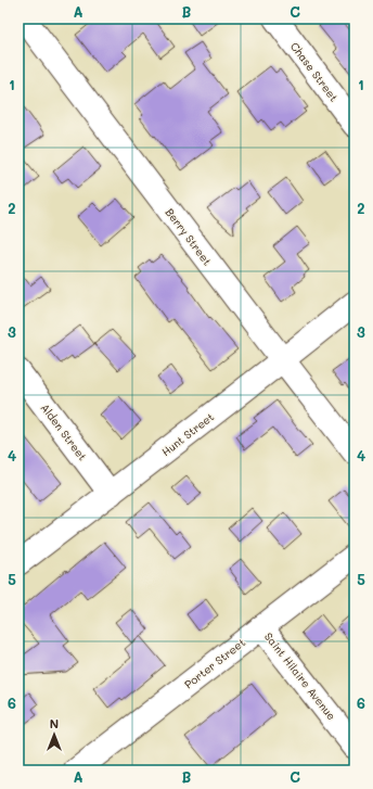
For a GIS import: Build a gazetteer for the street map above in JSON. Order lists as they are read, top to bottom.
{
  "streets": {
    "street": [
      "Chase Street",
      "Berry Street",
      "Alden Street",
      "Hunt Street",
      "Porter Street",
      "Saint Hilaire Avenue"
    ]
  },
  "crossings": [
    ["Berry Street", "Hunt Street"],
    ["Alden Street", "Hunt Street"],
    ["Porter Street", "Saint Hilaire Avenue"]
  ],
  "north": "top",
  "grid": {
    "columns": ["A", "B", "C"],
    "rows": [
      "1",
      "2",
      "3",
      "4",
      "5",
      "6"
    ]
  }
}
